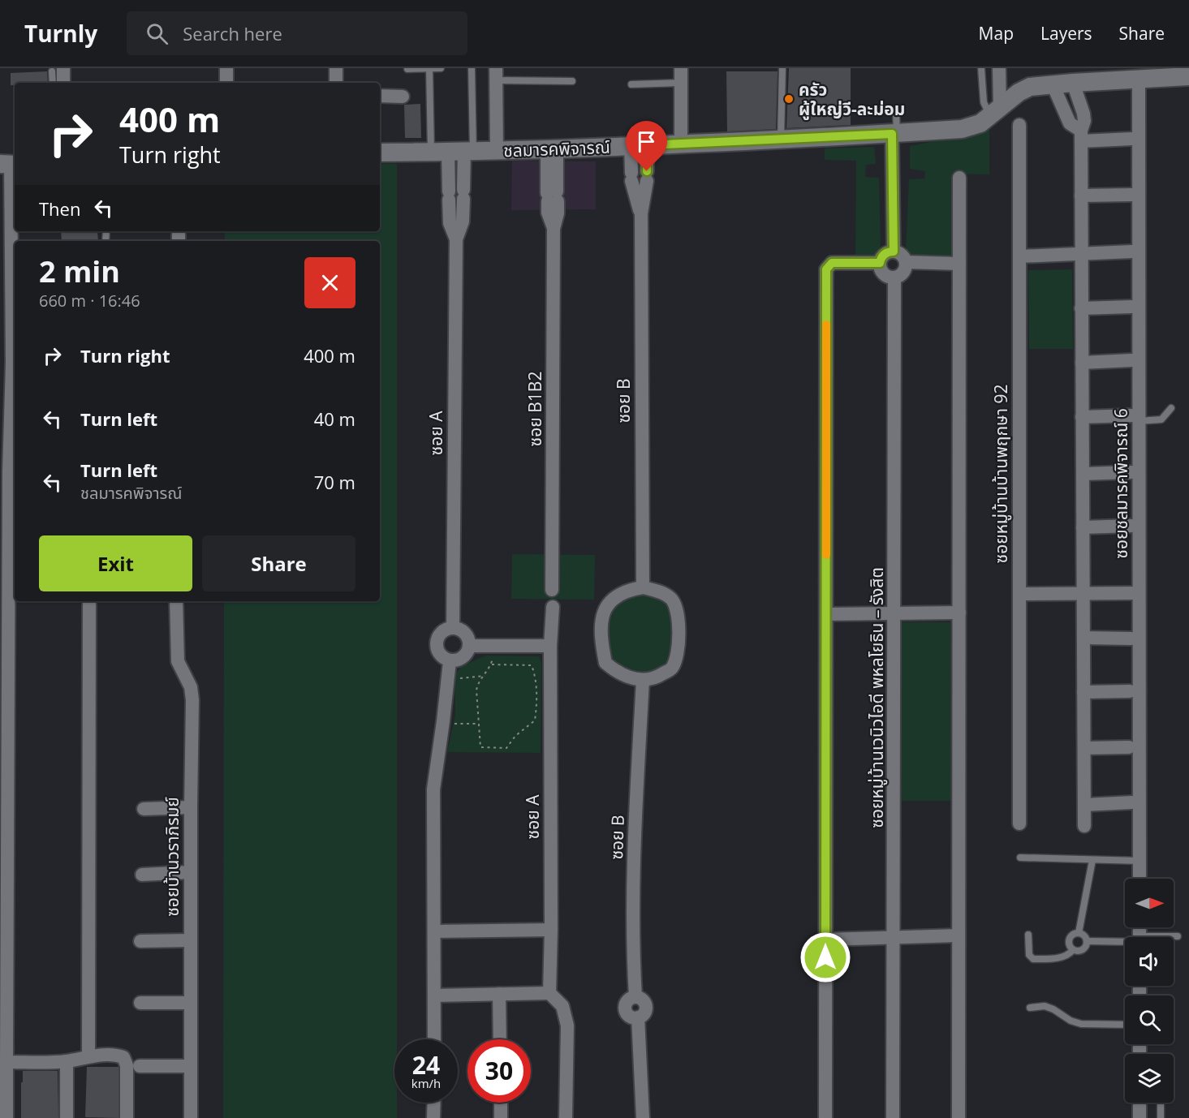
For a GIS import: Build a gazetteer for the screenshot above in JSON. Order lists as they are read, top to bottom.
{
  "streets": {
    "street": [
      "ชลมารคพิจารณ์",
      "ซอย B",
      "ซอย B1B2",
      "ซอย A",
      "ซอยหมู่บ้านบ้านพฤกษา 92",
      "ซอยชลมารคพิจารณ์ 6",
      "ซอยหมู่บ้านเวนิวไอดี พหลโยธิน – รังสิต",
      "ซอยบ้านวราภิรมย์"
    ]
  },
  "crossings": [
    ["ชลมารคพิจารณ์", "ซอย B"],
    ["ชลมารคพิจารณ์", "ซอย B1B2"],
    ["ชลมารคพิจารณ์", "ซอย A"],
    ["ชลมารคพิจารณ์", "ซอยชลมารคพิจารณ์ 6"]
  ],
  "places": ["ครัว ผู้ใหญ่วี-ละม่อม"],
  "north": "right",
  "page": {
    "header": "Turnly",
    "search": "Search here",
    "nav": ["Map", "Layers", "Share"],
    "turn": ["400 m", "Turn right"],
    "then": "Then",
    "heading": ["2 min", "660 m · 16:46"],
    "list": [
      {
        "name": "Turn right",
        "value": "400 m"
      },
      {
        "name": "Turn left",
        "value": "40 m"
      },
      {
        "name": "Turn left",
        "note": "ชลมารคพิจารณ์",
        "value": "70 m"
      }
    ],
    "buttons": ["Exit", "Share"],
    "speed": "24 km/h",
    "limit": "30"
  }
}
